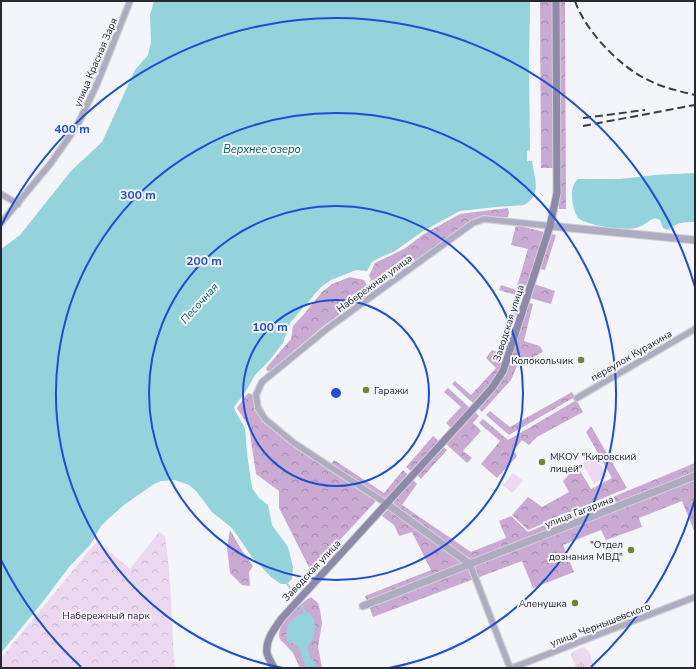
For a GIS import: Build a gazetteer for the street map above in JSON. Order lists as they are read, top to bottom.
{
  "streets": {
    "main road": ["Заводская улица"],
    "street": [
      "улица Красная Заря",
      "Набережная улица",
      "переулок Куракина",
      "улица Гагарина",
      "улица Чернышевского"
    ]
  },
  "crossings": [
    ["Набережная улица", "Заводская улица"]
  ],
  "water": ["Верхнее озеро", "Песочная"],
  "parks": ["Набережный парк"],
  "places": [
    "Колокольчик",
    "Гаражи",
    "МКОУ \"Кировский лицей\"",
    "\"Отдел дознания МВД\"",
    "Аленушка"
  ],
  "rings": [
    "400 m",
    "300 m",
    "200 m",
    "100 m"
  ]
}
